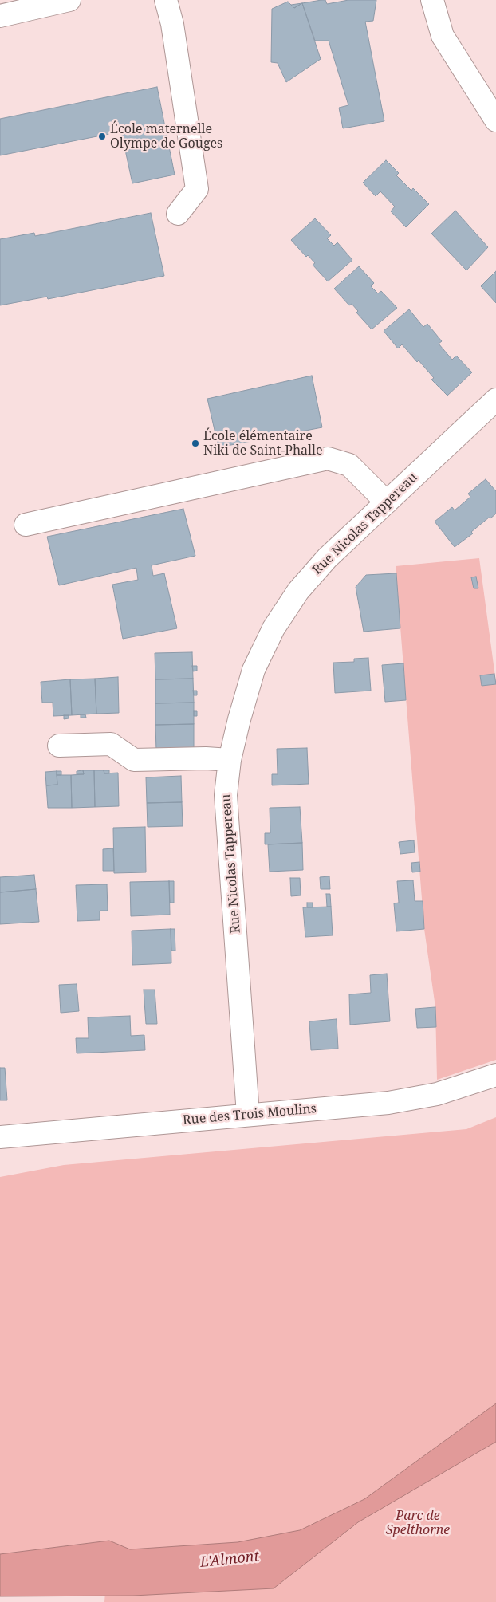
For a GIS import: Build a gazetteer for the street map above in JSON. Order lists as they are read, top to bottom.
{
  "streets": {
    "street": ["Rue Nicolas Tappereau", "Rue des Trois Moulins"]
  },
  "crossings": [
    ["Rue Nicolas Tappereau", "Rue des Trois Moulins"]
  ],
  "water": ["L'Almont"],
  "parks": ["Parc de Spelthorne"],
  "places": ["École maternelle Olympe de Gouges", "École élémentaire Niki de Saint-Phalle"]
}
